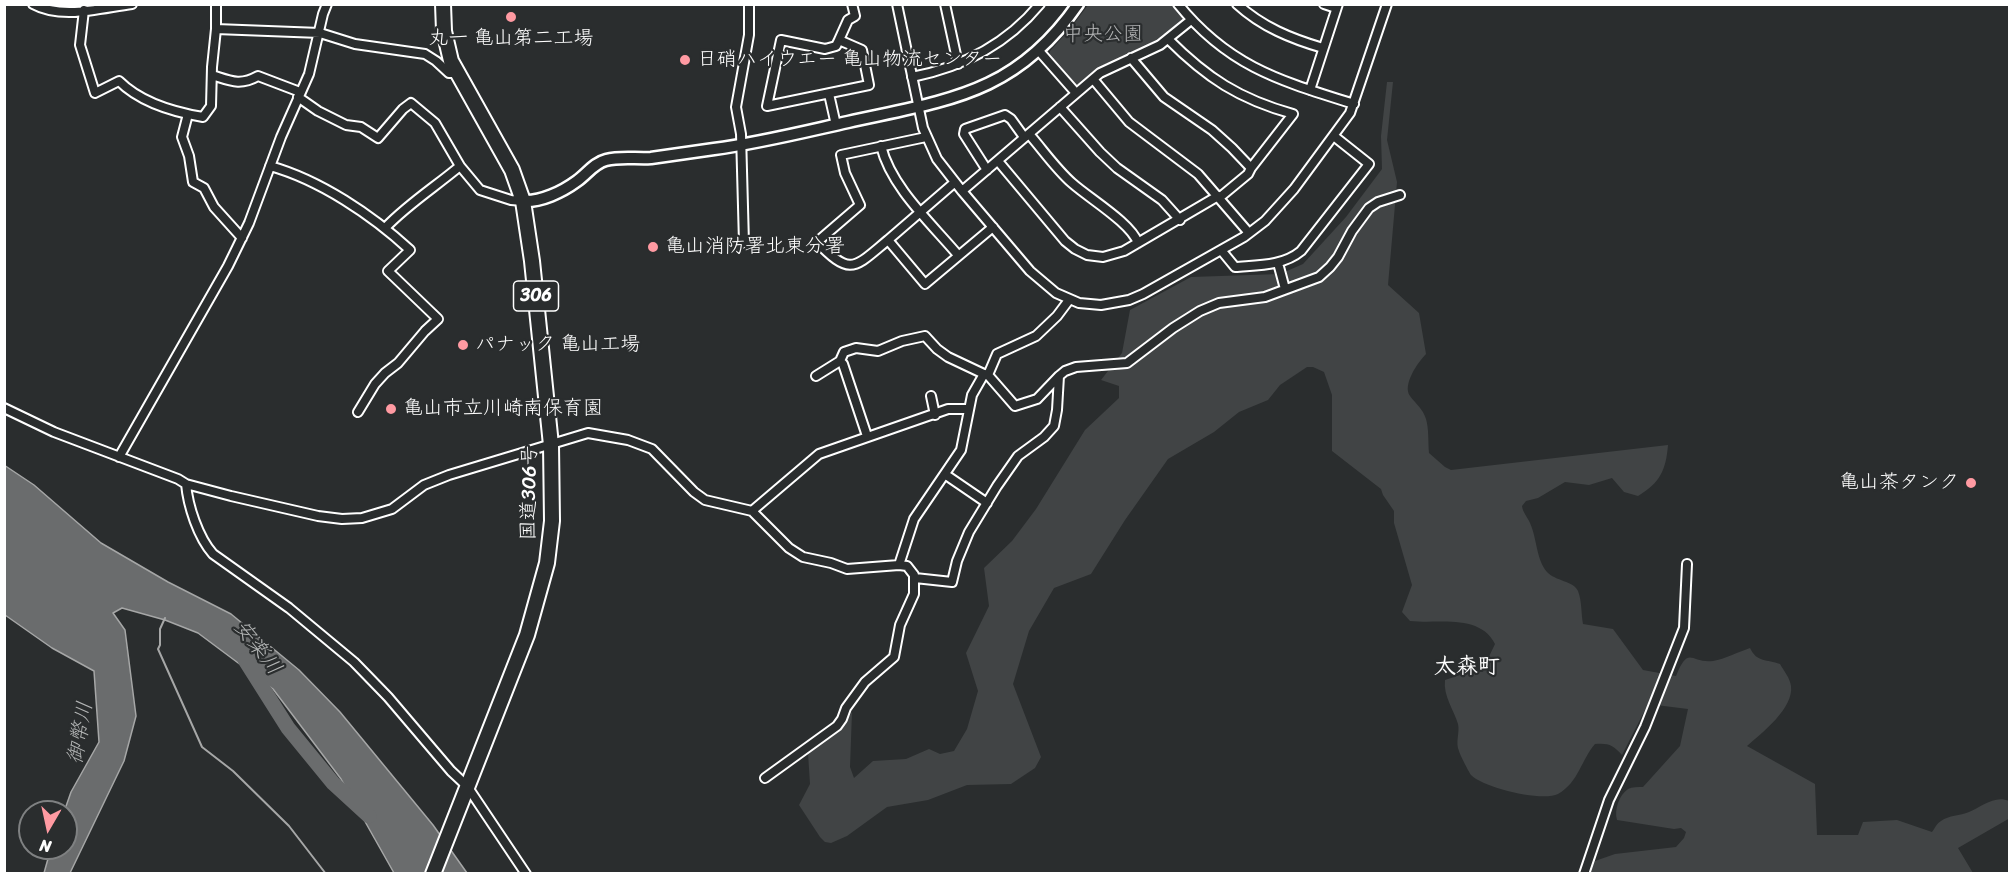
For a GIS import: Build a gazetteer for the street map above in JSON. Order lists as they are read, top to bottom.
{
  "streets": {
    "highway": ["306", "国道306号"]
  },
  "districts": ["太森町"],
  "water": ["安楽川", "御幣川"],
  "parks": ["中央公園"],
  "places": [
    "丸一 亀山第二工場",
    "日硝ハイウエー 亀山物流センター",
    "亀山消防署北東分署",
    "パナック 亀山工場",
    "亀山市立川崎南保育園",
    "亀山茶タンク"
  ],
  "north": "bottom"
}
